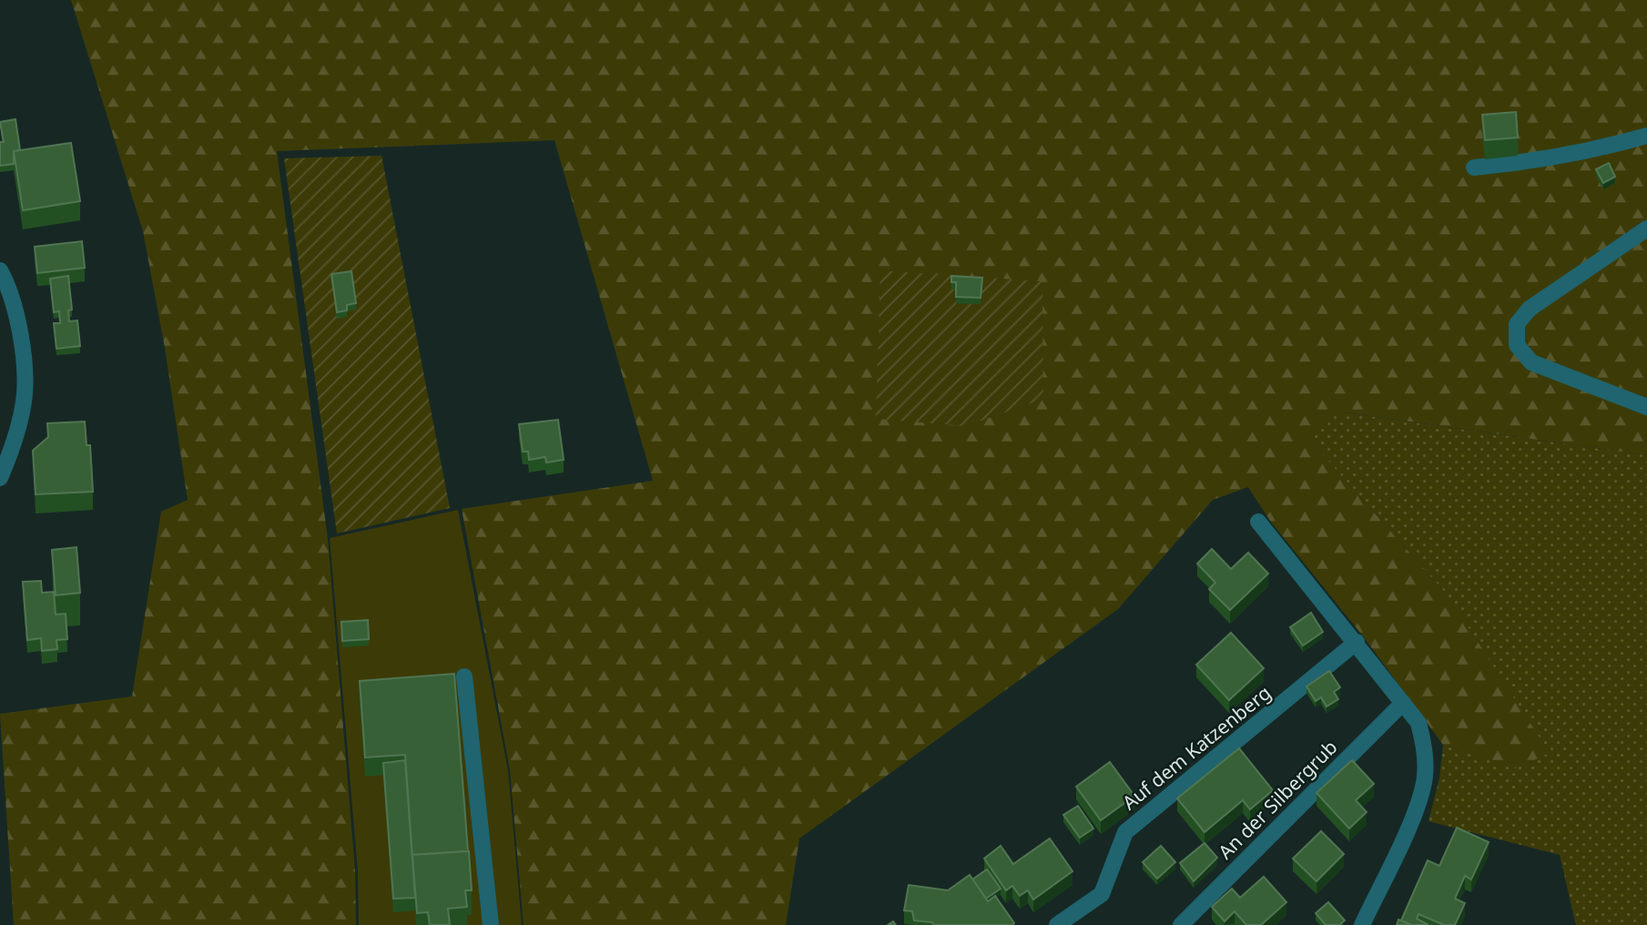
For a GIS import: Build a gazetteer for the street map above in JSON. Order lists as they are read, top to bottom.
{
  "streets": {
    "street": ["Auf dem Katzenberg", "An der Silbergrub"]
  }
}
